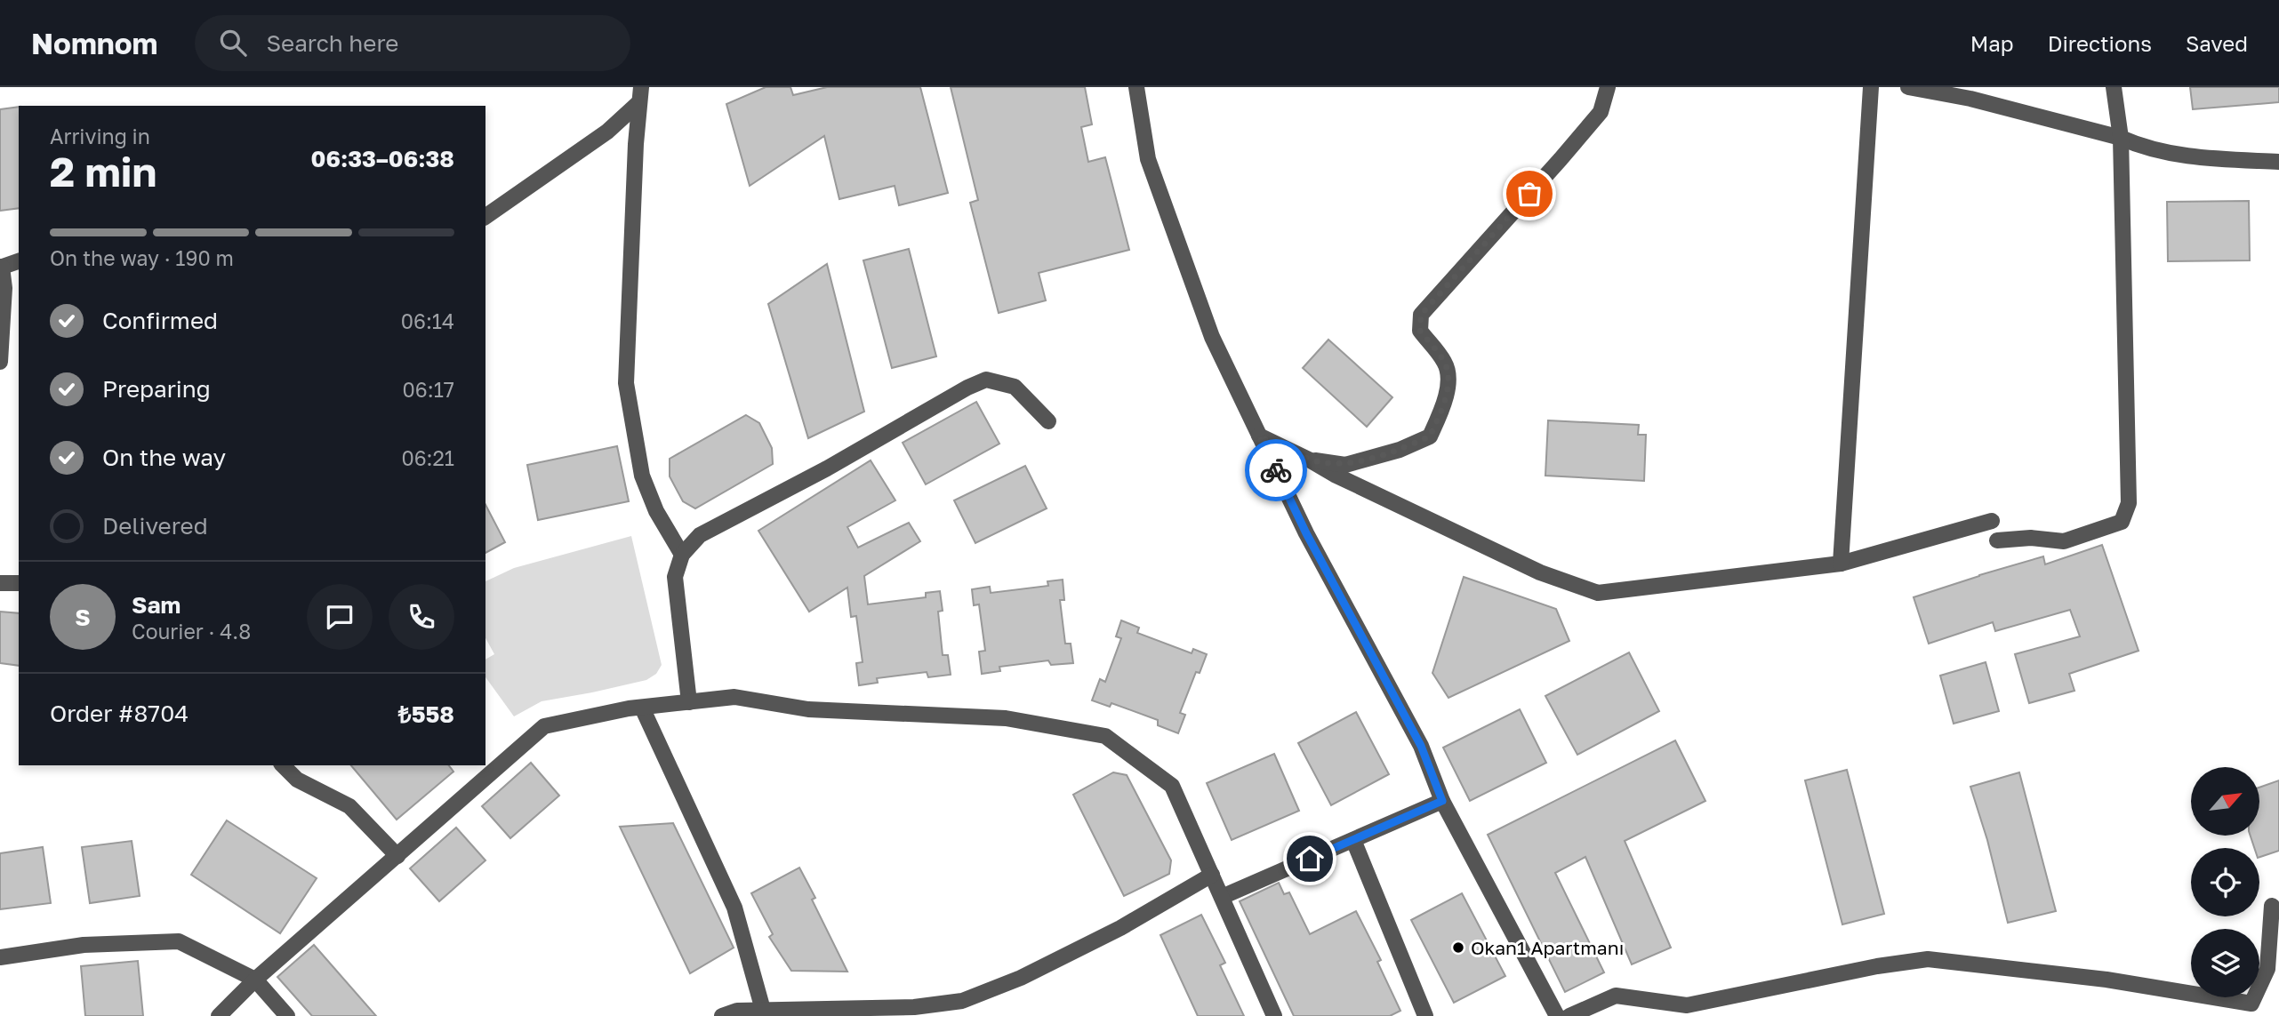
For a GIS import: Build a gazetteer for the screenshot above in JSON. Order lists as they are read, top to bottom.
{
  "places": ["Okan1 Apartmanı"],
  "north": "top right",
  "page": {
    "header": "Nomnom",
    "search": "Search here",
    "nav": ["Map", "Directions", "Saved"],
    "heading": ["2 min", "Arriving in", "06:33–06:38"],
    "panel": [
      "Sam",
      "Courier · 4.8",
      "Order #8704",
      "₺558"
    ],
    "bar": "On the way · 190 m",
    "list": [
      ["Confirmed", "06:14"],
      ["Preparing", "06:17"],
      ["On the way", "06:21"],
      "Delivered"
    ],
    "round": "S"
  }
}
